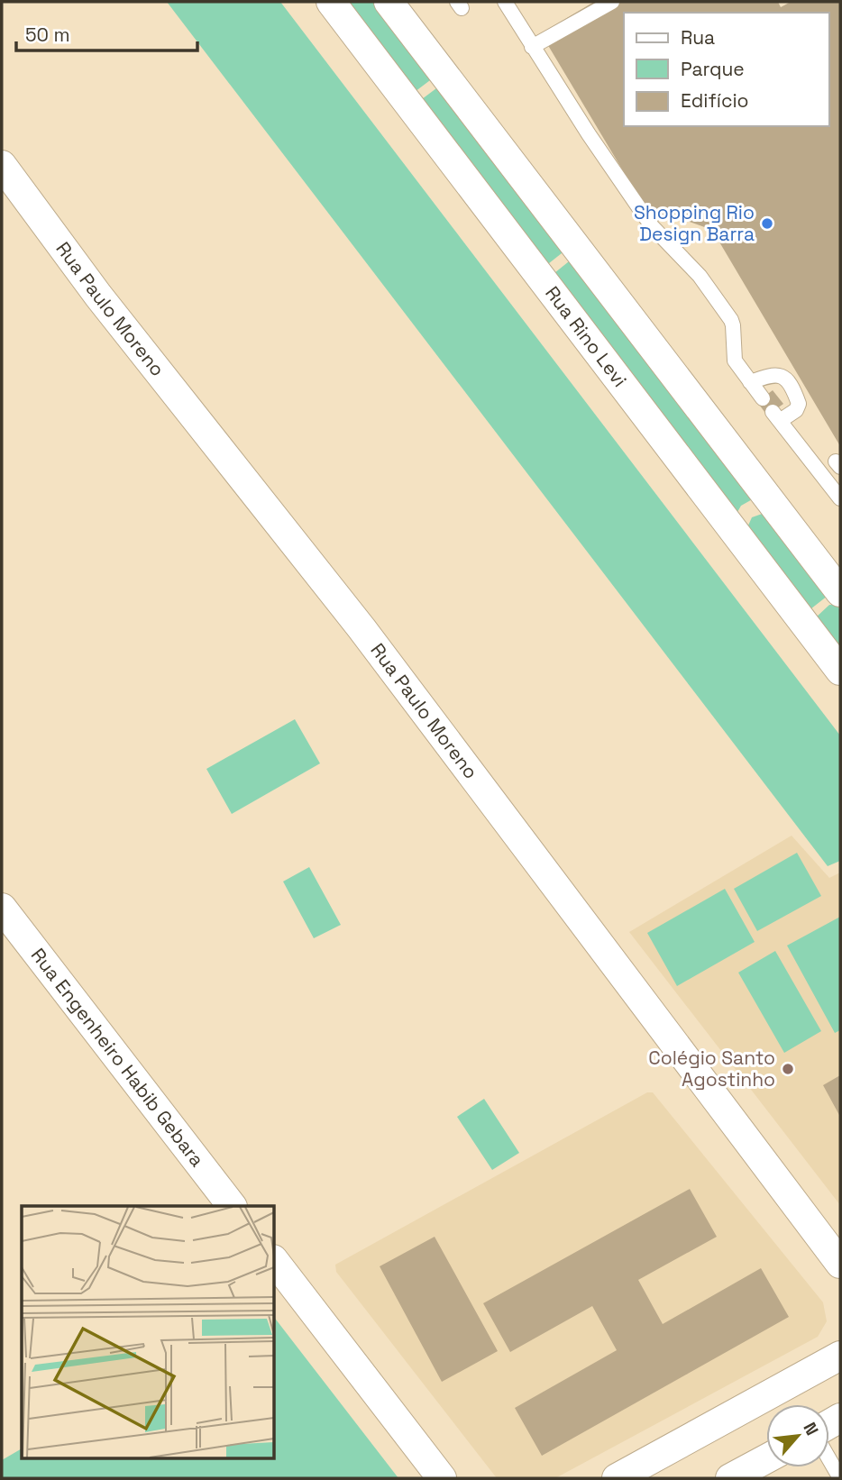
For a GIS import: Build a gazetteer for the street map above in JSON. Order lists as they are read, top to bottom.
{
  "streets": {
    "street": ["Rua Paulo Moreno", "Rua Rino Levi", "Rua Engenheiro Habib Gebara"]
  },
  "places": ["Shopping Rio Design Barra", "Colégio Santo Agostinho"],
  "legend": ["Rua", "Parque", "Edifício"],
  "scale_bar": "50 m",
  "north": "top right"
}
